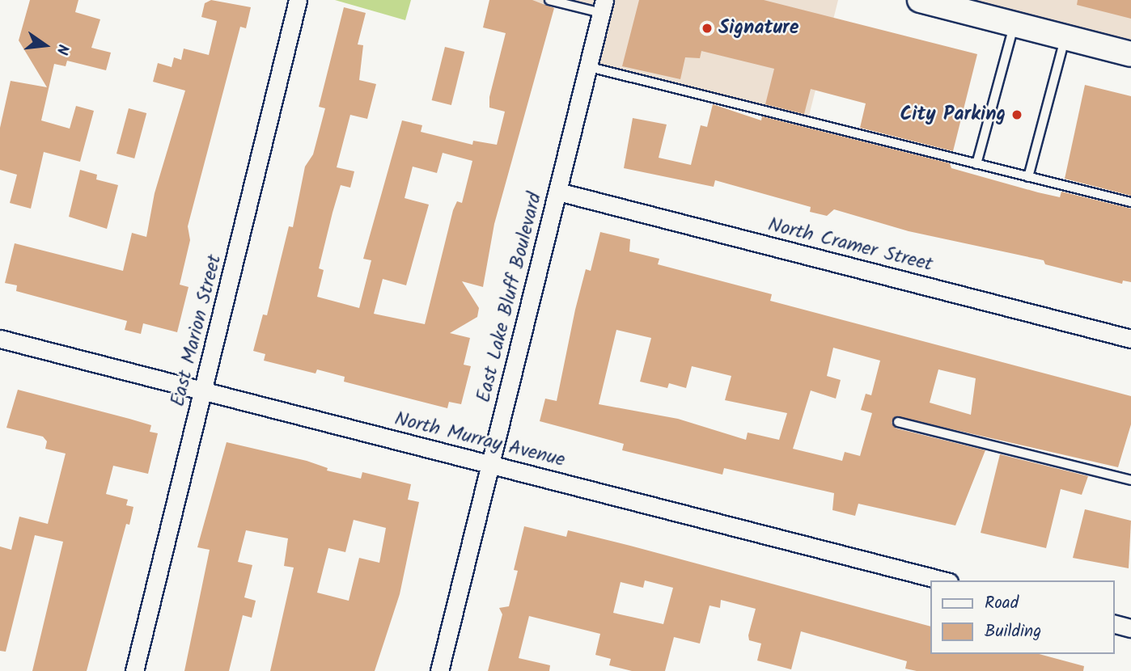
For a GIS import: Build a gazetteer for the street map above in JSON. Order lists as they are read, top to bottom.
{
  "streets": {
    "street": [
      "North Cramer Street",
      "East Lake Bluff Boulevard",
      "East Marion Street",
      "North Murray Avenue"
    ]
  },
  "crossings": [
    ["North Cramer Street", "East Lake Bluff Boulevard"],
    ["East Lake Bluff Boulevard", "North Murray Avenue"],
    ["East Marion Street", "North Murray Avenue"]
  ],
  "places": ["Signature", "City Parking"],
  "legend": ["Road", "Building"],
  "north": "right"
}
